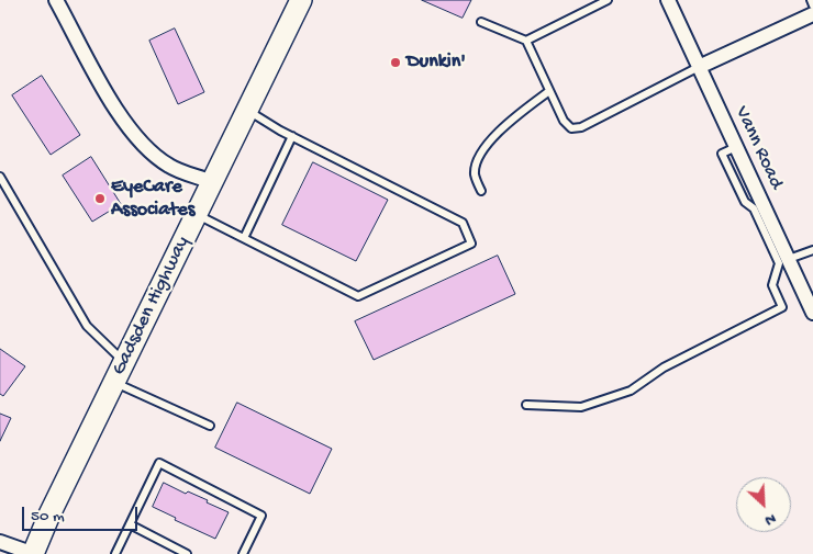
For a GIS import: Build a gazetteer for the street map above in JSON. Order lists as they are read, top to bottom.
{
  "streets": {
    "main road": ["Gadsden Highway"],
    "street": ["Vann Road"]
  },
  "places": ["Dunkin'", "EyeCare Associates"],
  "scale_bar": "50 m",
  "north": "bottom right"
}
